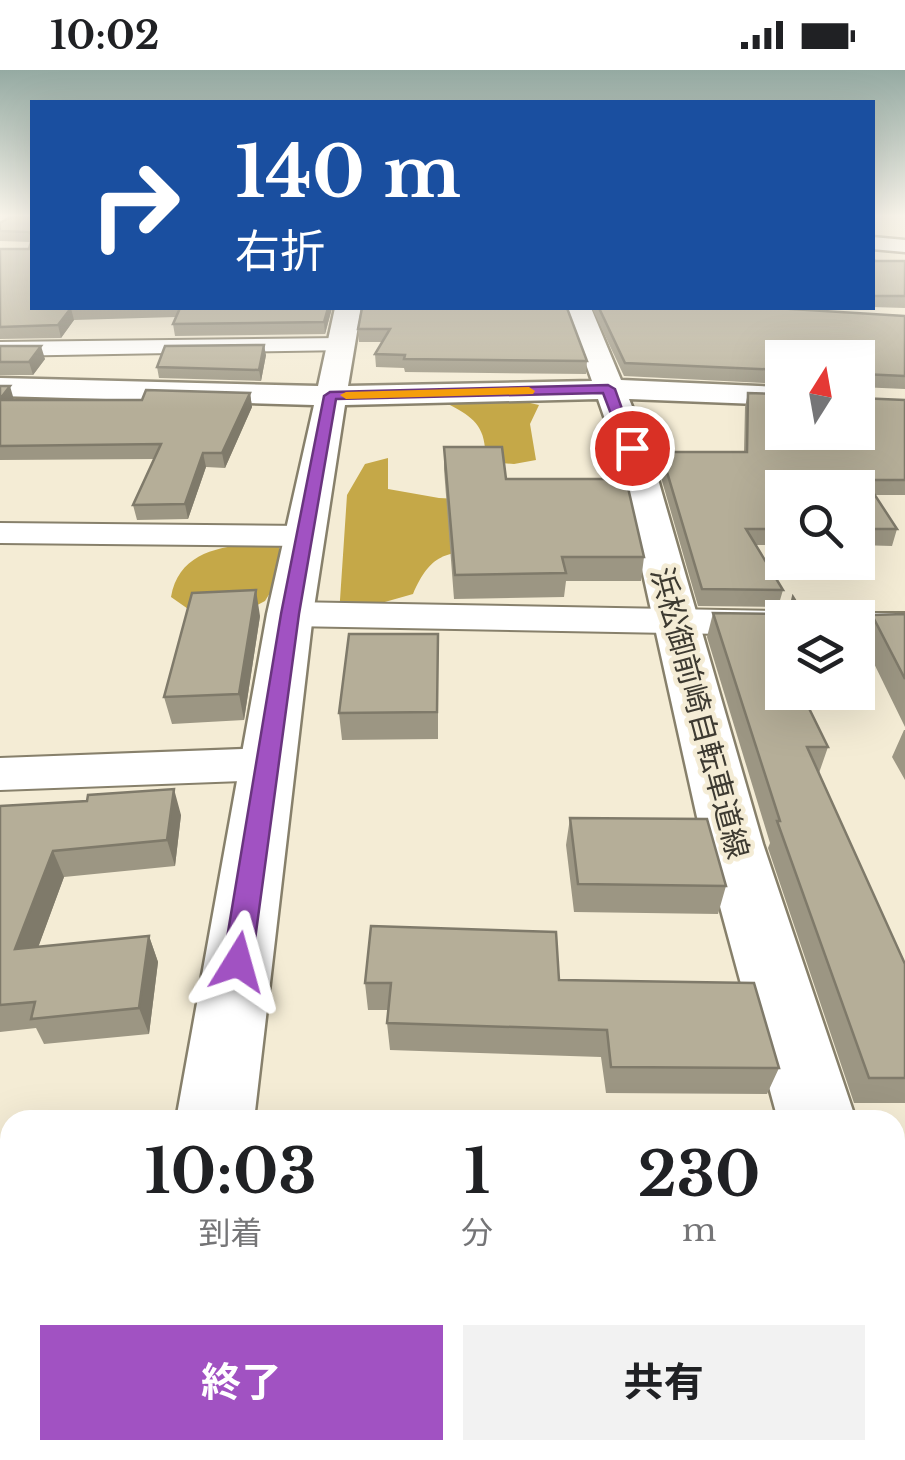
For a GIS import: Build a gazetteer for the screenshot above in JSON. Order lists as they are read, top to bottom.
{
  "streets": {
    "street": ["浜松御前崎自転車道線"]
  },
  "north": "top",
  "page": {
    "status": "10:02",
    "turn": ["140 m", "右折"],
    "eta": [
      "10:03",
      "到着",
      "1",
      "分",
      "230",
      "m"
    ],
    "buttons": ["終了", "共有"]
  }
}
